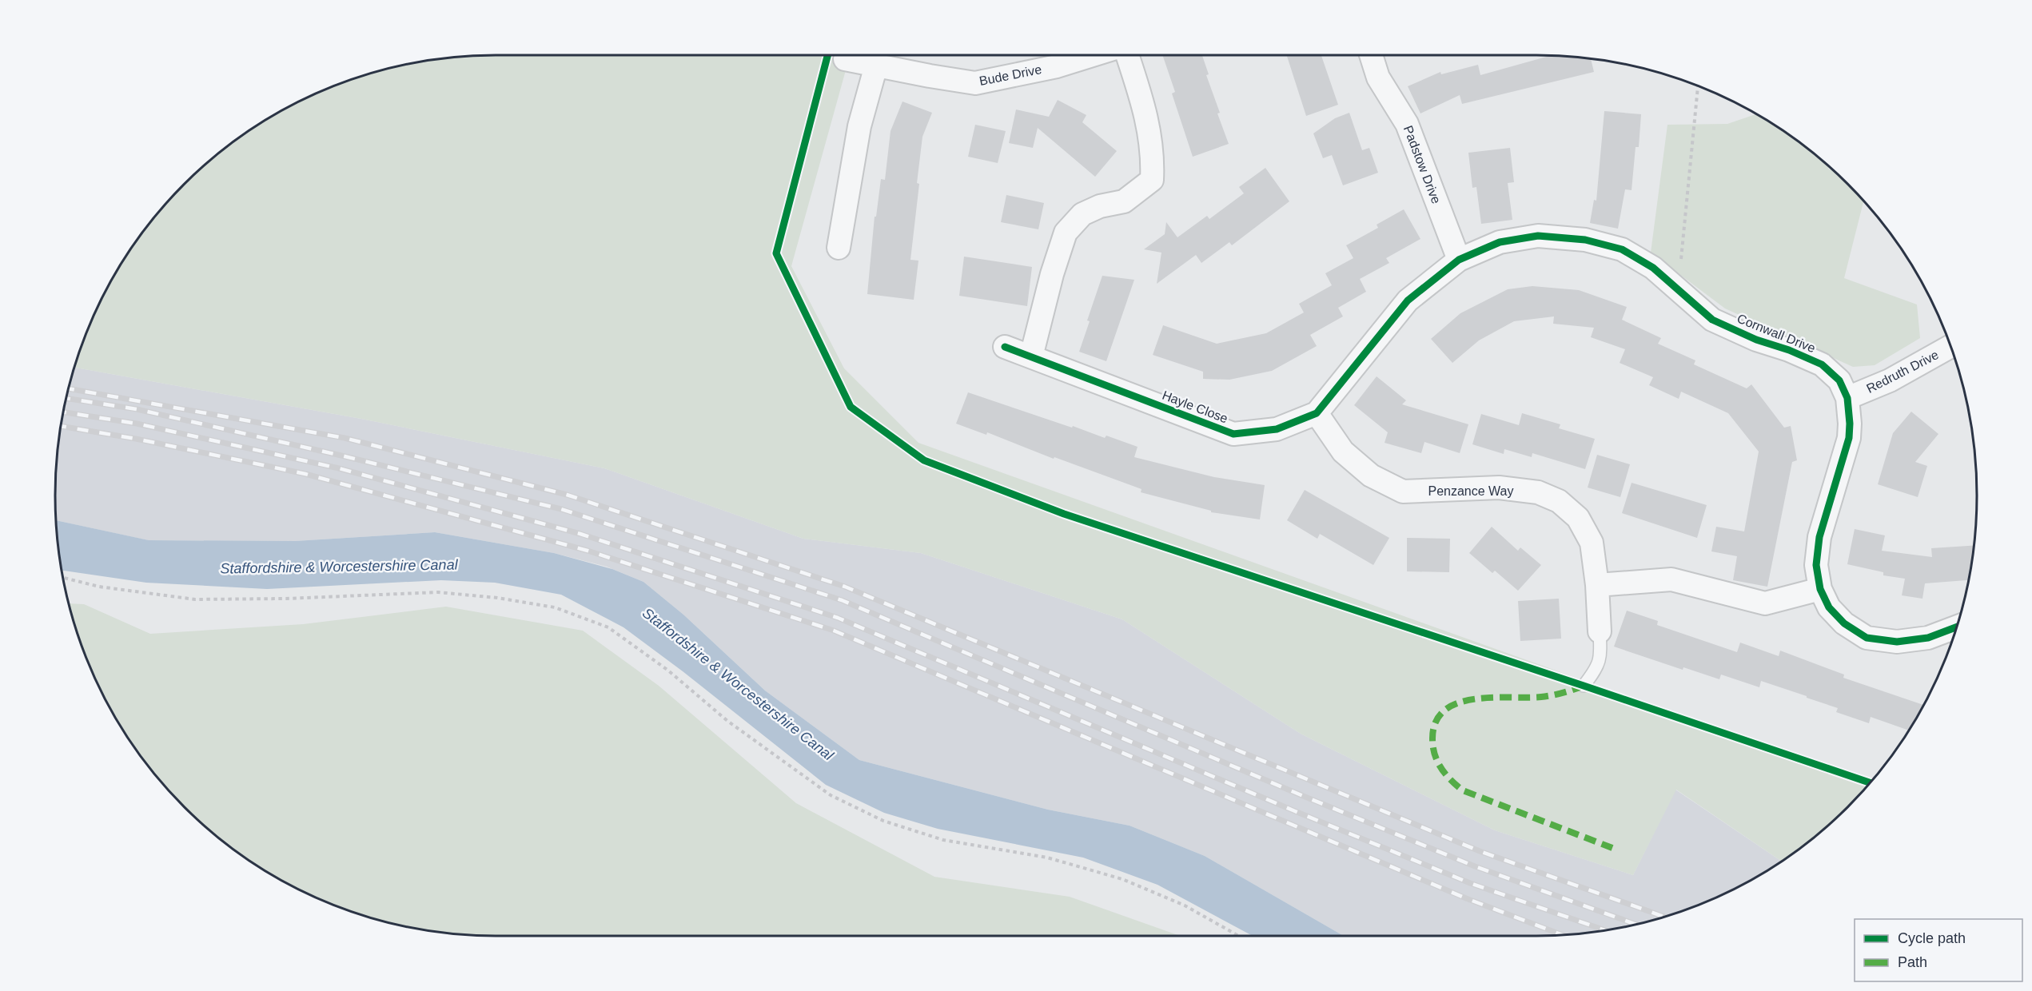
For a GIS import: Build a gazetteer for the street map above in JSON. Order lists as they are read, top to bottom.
{
  "streets": {
    "street": [
      "Bude Drive",
      "Padstow Drive",
      "Cornwall Drive",
      "Redruth Drive",
      "Hayle Close",
      "Penzance Way"
    ]
  },
  "crossings": [
    ["Padstow Drive", "Cornwall Drive"],
    ["Padstow Drive", "Hayle Close"],
    ["Cornwall Drive", "Redruth Drive"],
    ["Cornwall Drive", "Hayle Close"],
    ["Hayle Close", "Penzance Way"]
  ],
  "water": ["Staffordshire & Worcestershire Canal"],
  "legend": ["Cycle path", "Path"]
}
